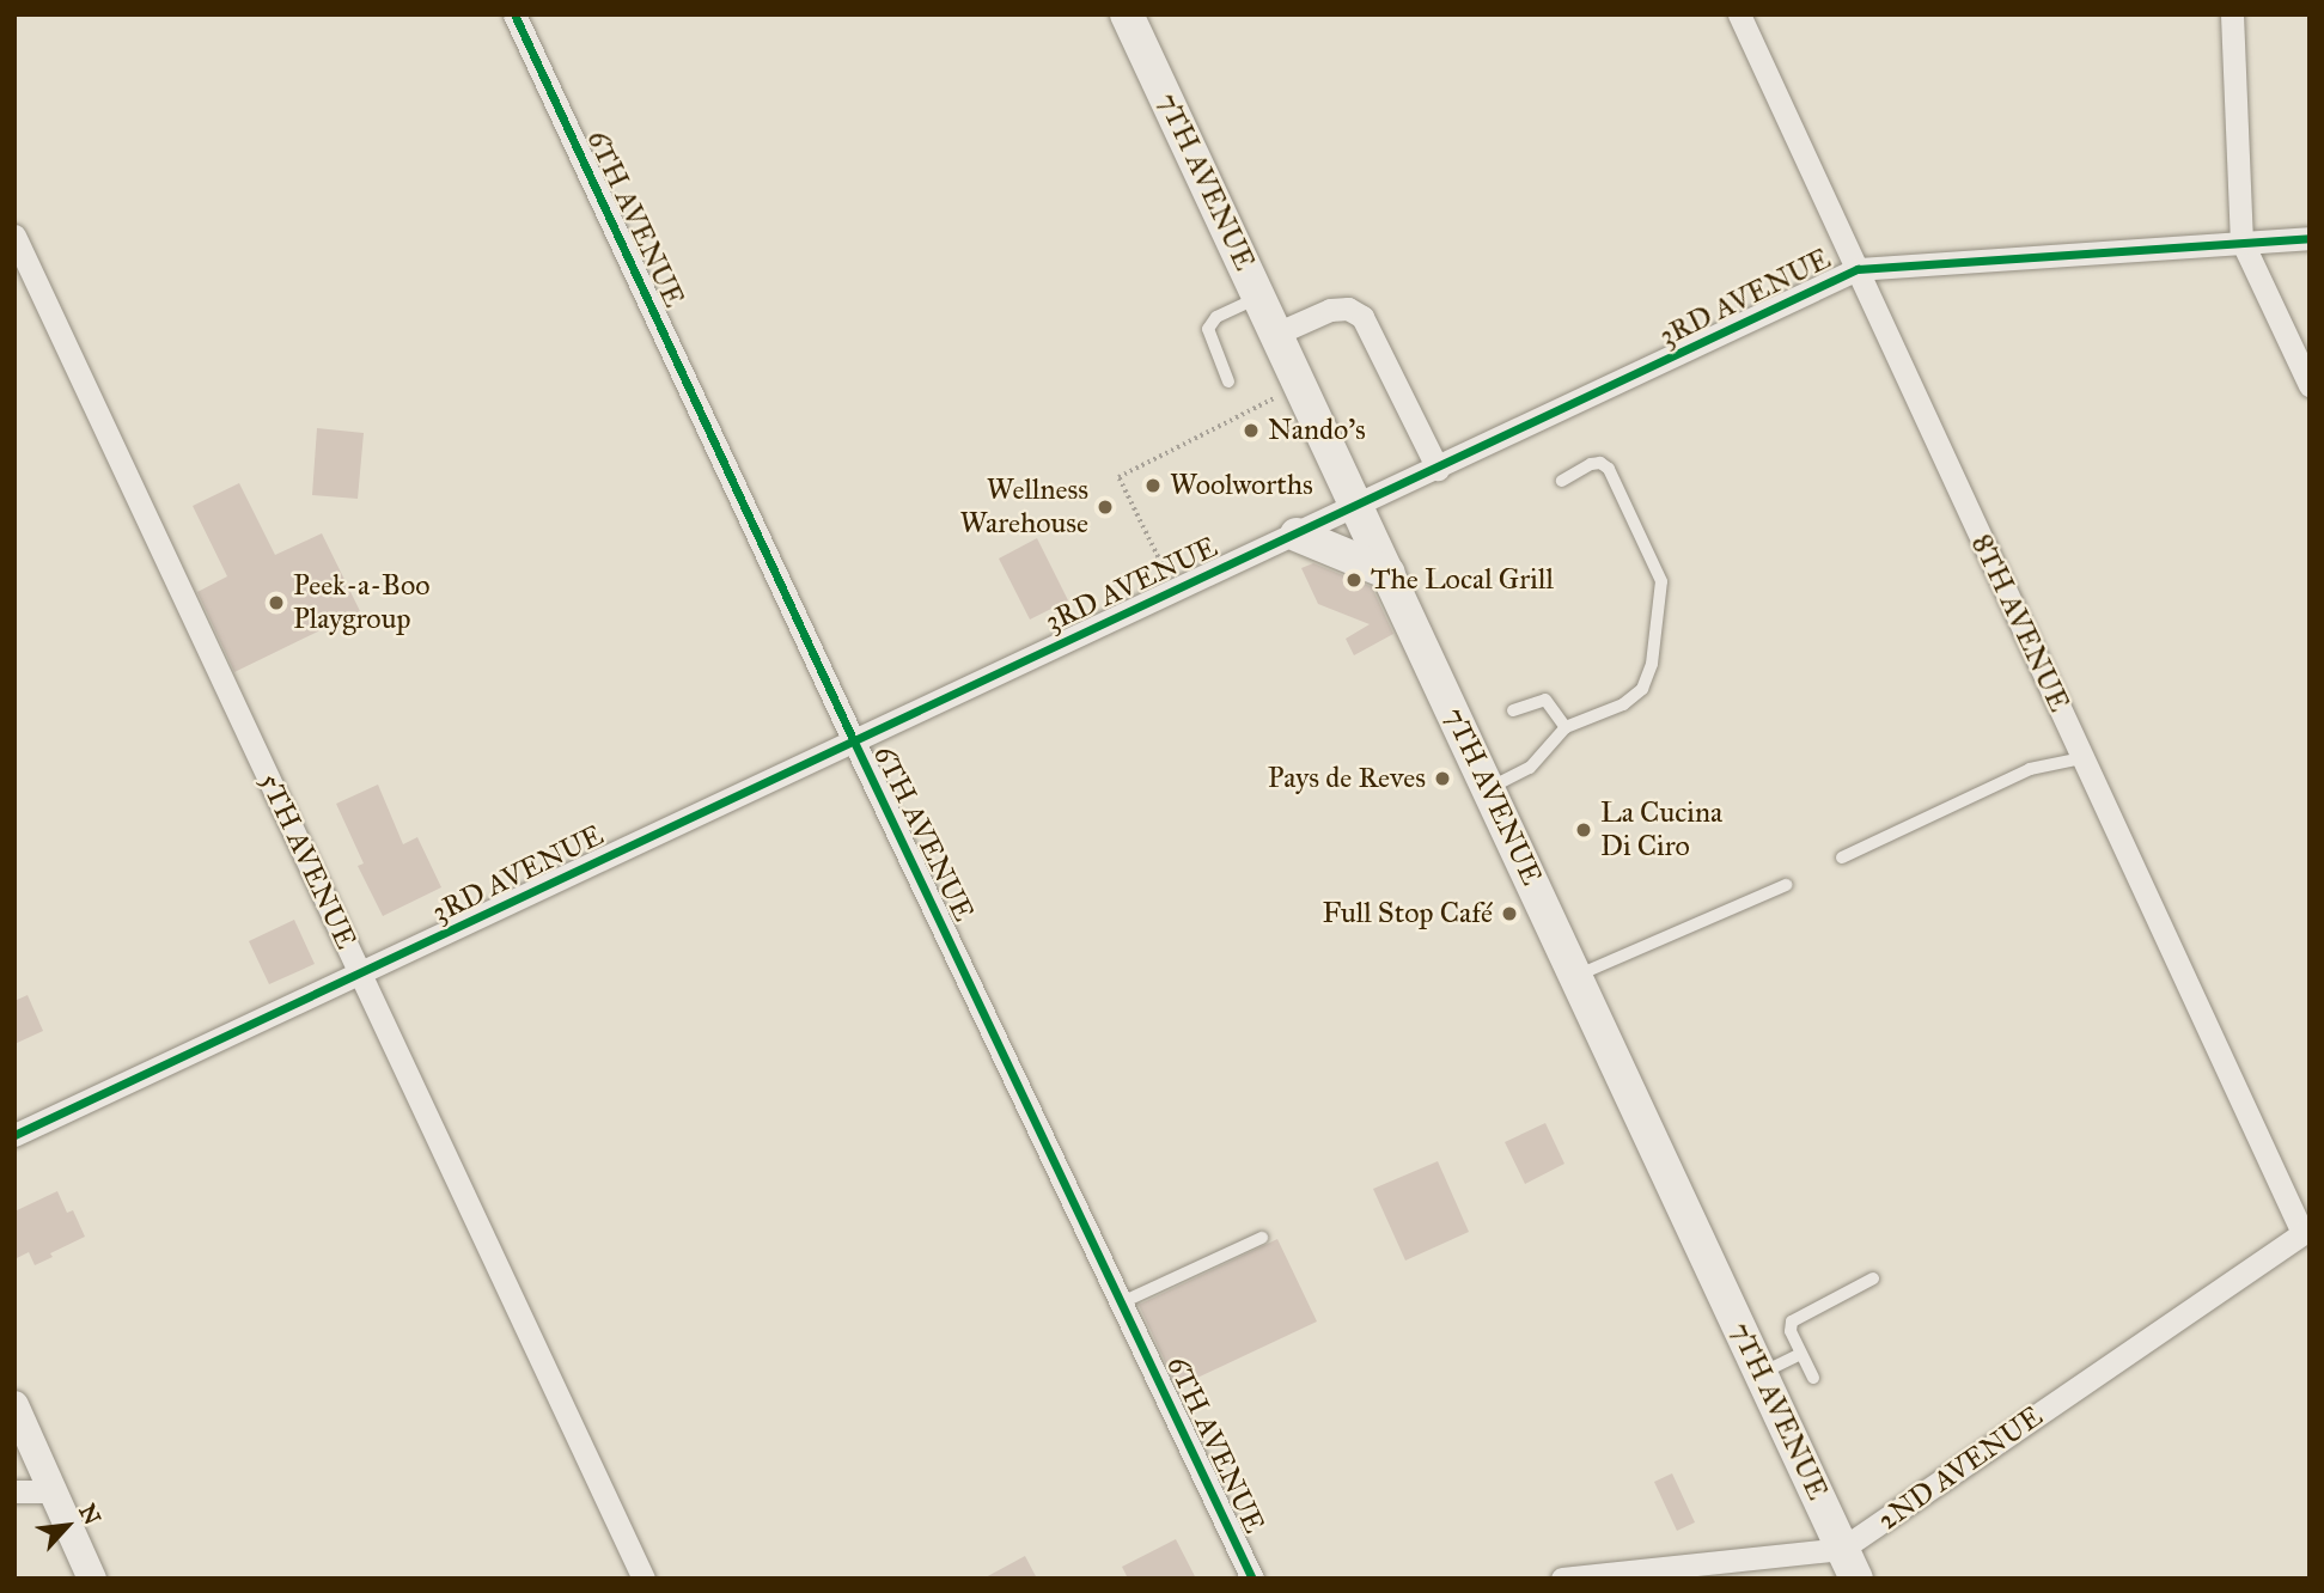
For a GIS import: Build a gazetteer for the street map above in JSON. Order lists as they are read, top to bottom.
{
  "streets": {
    "main road": ["7TH AVENUE"],
    "street": [
      "6TH AVENUE",
      "3RD AVENUE",
      "8TH AVENUE",
      "5TH AVENUE",
      "2ND AVENUE"
    ]
  },
  "crossings": [
    ["7TH AVENUE", "3RD AVENUE"],
    ["7TH AVENUE", "2ND AVENUE"],
    ["6TH AVENUE", "3RD AVENUE"],
    ["3RD AVENUE", "8TH AVENUE"],
    ["3RD AVENUE", "5TH AVENUE"],
    ["8TH AVENUE", "2ND AVENUE"]
  ],
  "places": [
    "Nando's",
    "Woolworths",
    "Wellness Warehouse",
    "The Local Grill",
    "Peek-a-Boo Playgroup",
    "Pays de Reves",
    "La Cucina Di Ciro",
    "Full Stop Café"
  ],
  "north": "top right"
}
